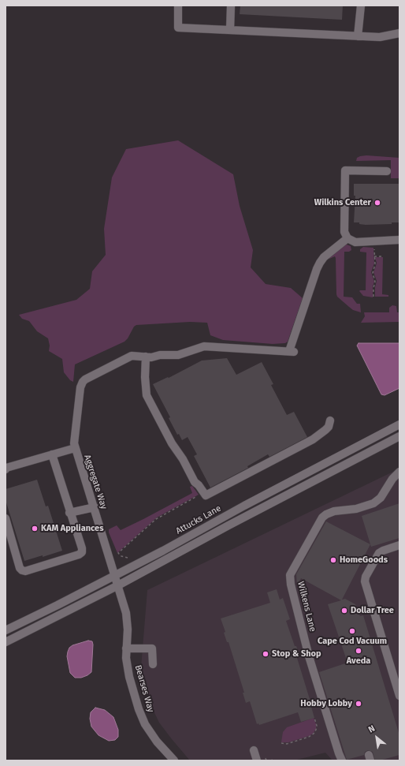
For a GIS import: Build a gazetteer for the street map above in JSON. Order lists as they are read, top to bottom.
{
  "streets": {
    "street": [
      "Aggregate Way",
      "Attucks Lane",
      "Wilkens Lane",
      "Bearses Way"
    ]
  },
  "crossings": [
    ["Aggregate Way", "Attucks Lane"],
    ["Aggregate Way", "Bearses Way"],
    ["Attucks Lane", "Bearses Way"]
  ],
  "places": [
    "Wilkins Center",
    "KAM Appliances",
    "HomeGoods",
    "Dollar Tree",
    "Cape Cod Vacuum",
    "Aveda",
    "Stop & Shop",
    "Hobby Lobby"
  ],
  "north": "top left"
}
